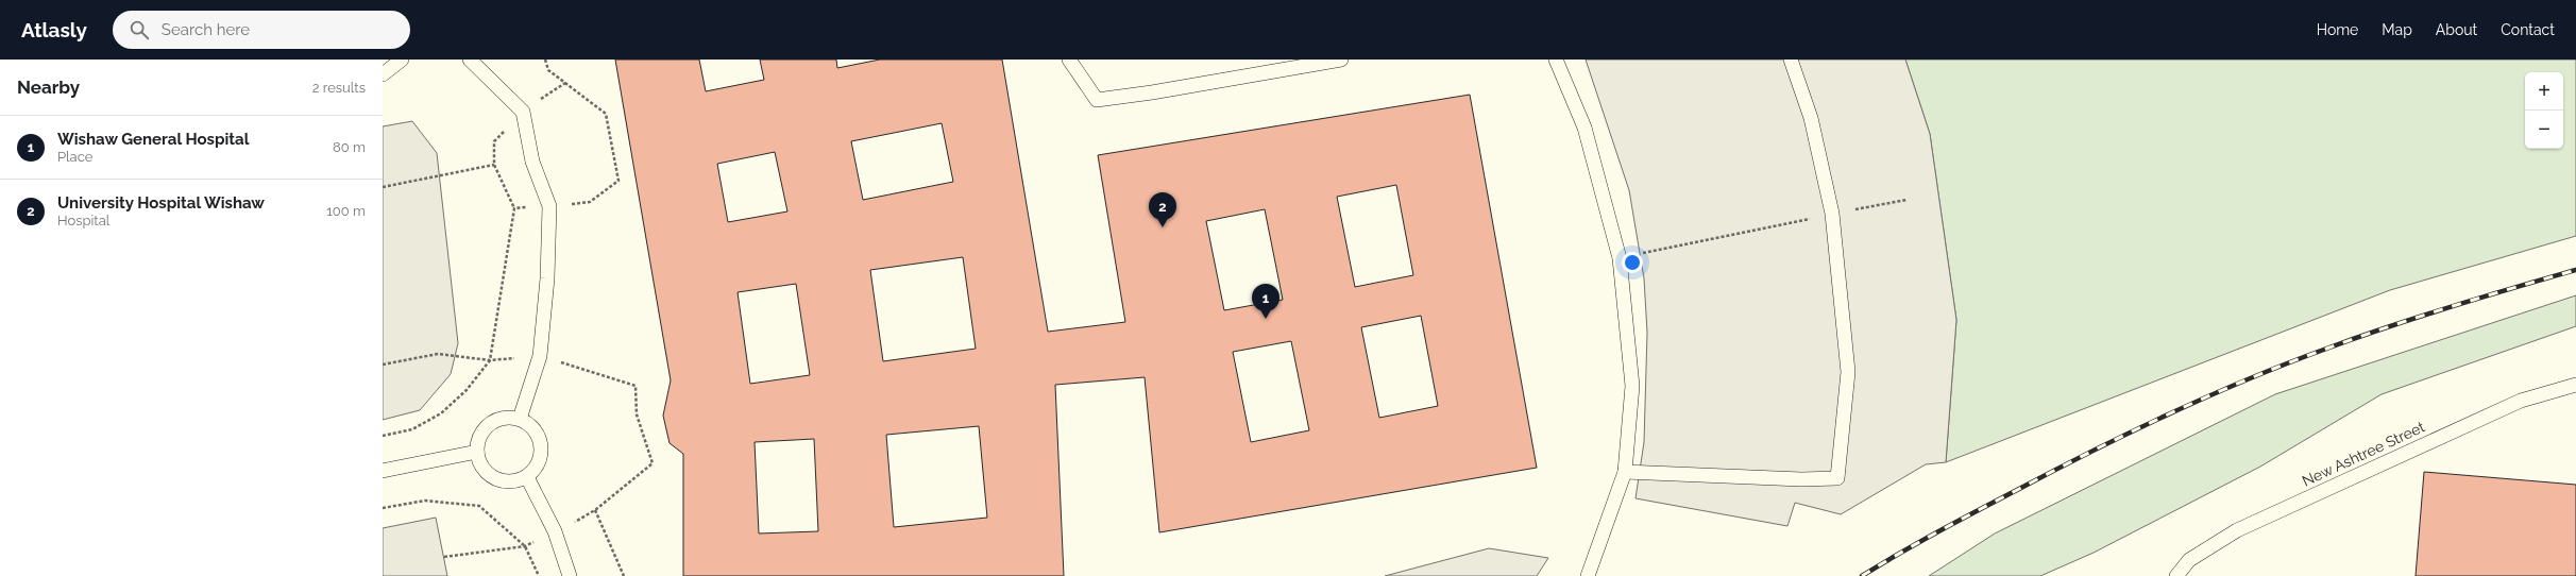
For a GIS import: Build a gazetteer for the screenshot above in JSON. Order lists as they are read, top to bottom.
{
  "streets": {
    "lane": ["New Ashtree Street"]
  },
  "page": {
    "header": "Atlasly",
    "search": "Search here",
    "nav": [
      "Home",
      "Map",
      "About",
      "Contact"
    ],
    "heading": ["Nearby", "2 results"],
    "map_buttons": ["+", "−"],
    "list": [
      {
        "mark": "1",
        "name": "Wishaw General Hospital",
        "note": "Place",
        "value": "80 m"
      },
      {
        "mark": "2",
        "name": "University Hospital Wishaw",
        "note": "Hospital",
        "value": "100 m"
      }
    ],
    "pins": ["2", "1"]
  }
}
